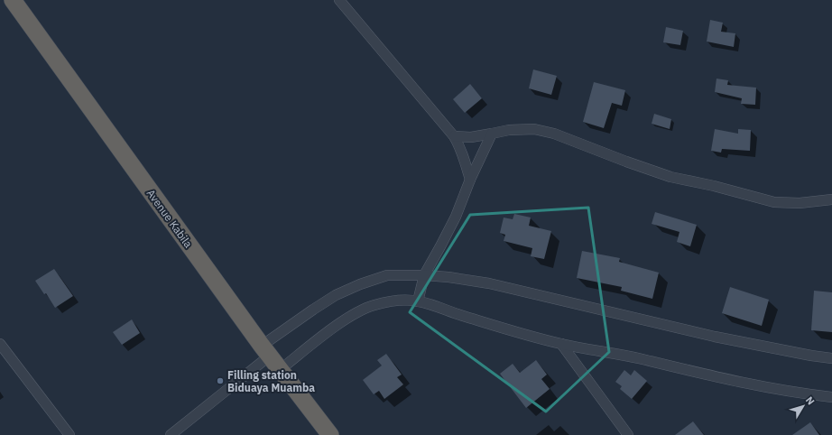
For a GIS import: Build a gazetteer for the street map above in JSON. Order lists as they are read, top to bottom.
{
  "streets": {
    "highway": ["Avenue Kabila"]
  },
  "places": ["Filling station Biduaya Muamba"],
  "north": "top right"
}
